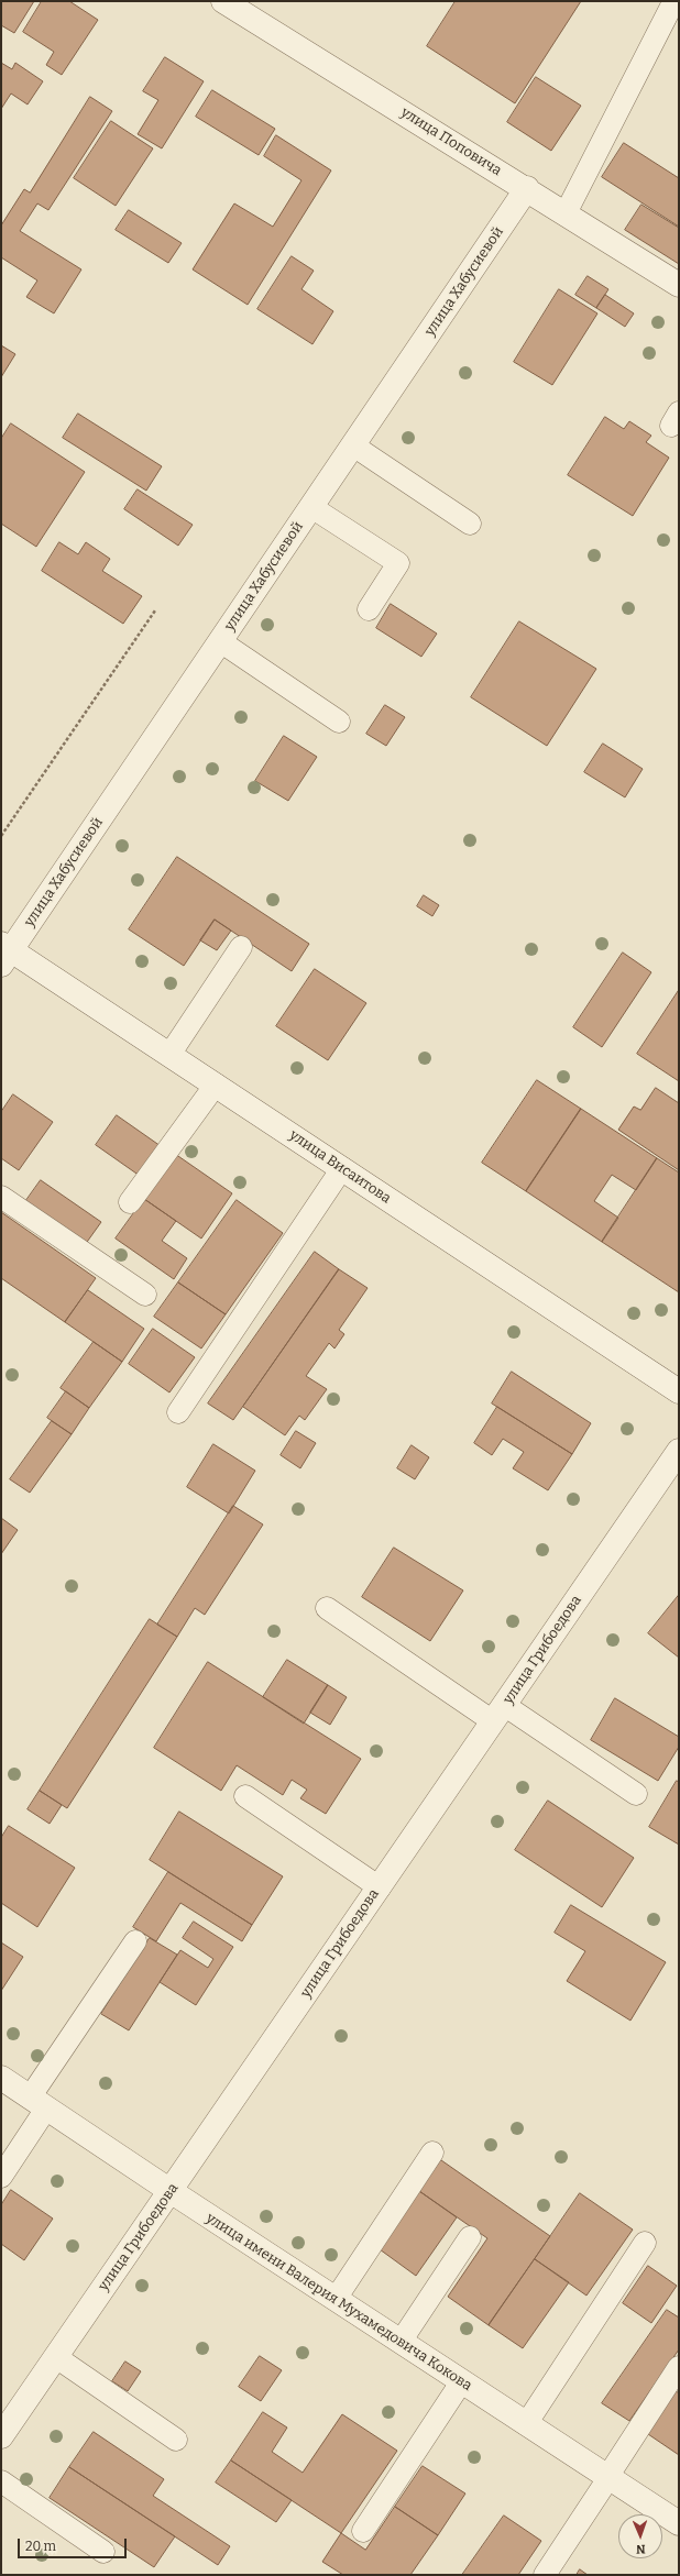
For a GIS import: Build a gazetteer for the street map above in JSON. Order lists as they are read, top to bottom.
{
  "streets": {
    "street": [
      "улица Поповича",
      "улица Хабусиевой",
      "улица Висаитова",
      "улица Грибоедова",
      "улица имени Валерия Мухамедовича Кокова"
    ]
  },
  "crossings": [
    ["улица Поповича", "улица Хабусиевой"],
    ["улица Хабусиевой", "улица Висаитова"],
    ["улица Грибоедова", "улица имени Валерия Мухамедовича Кокова"]
  ],
  "scale_bar": "20 m",
  "north": "bottom"
}
